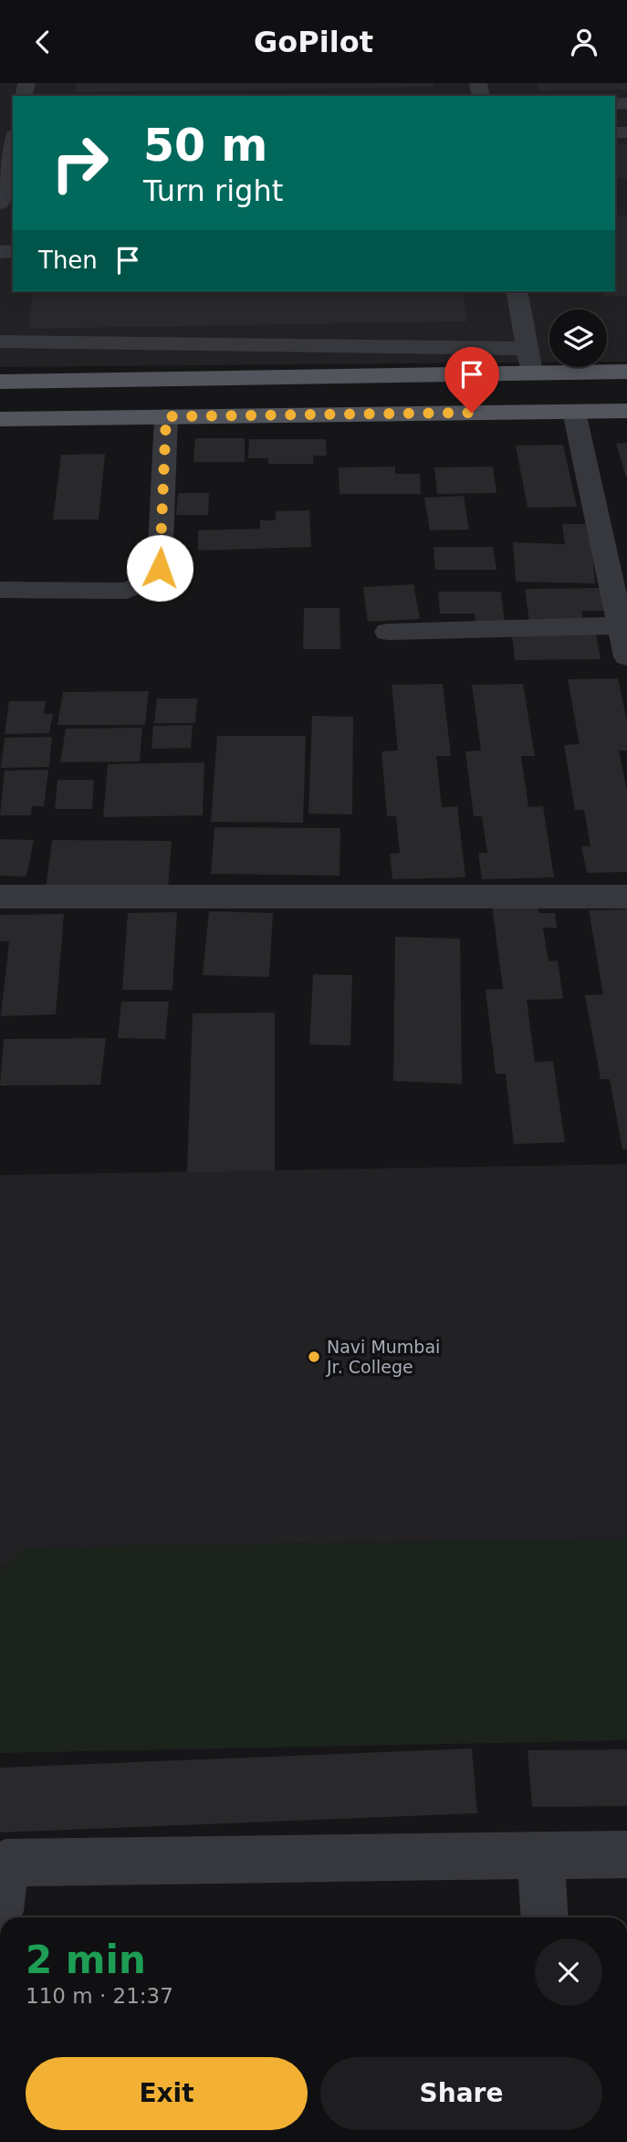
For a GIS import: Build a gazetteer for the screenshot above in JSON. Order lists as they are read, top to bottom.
{
  "places": ["Navi Mumbai Jr. College"],
  "page": {
    "header": "GoPilot",
    "turn": ["50 m", "Turn right"],
    "then": "Then",
    "heading": ["2 min", "110 m · 21:37"],
    "buttons": ["Exit", "Share"]
  }
}
